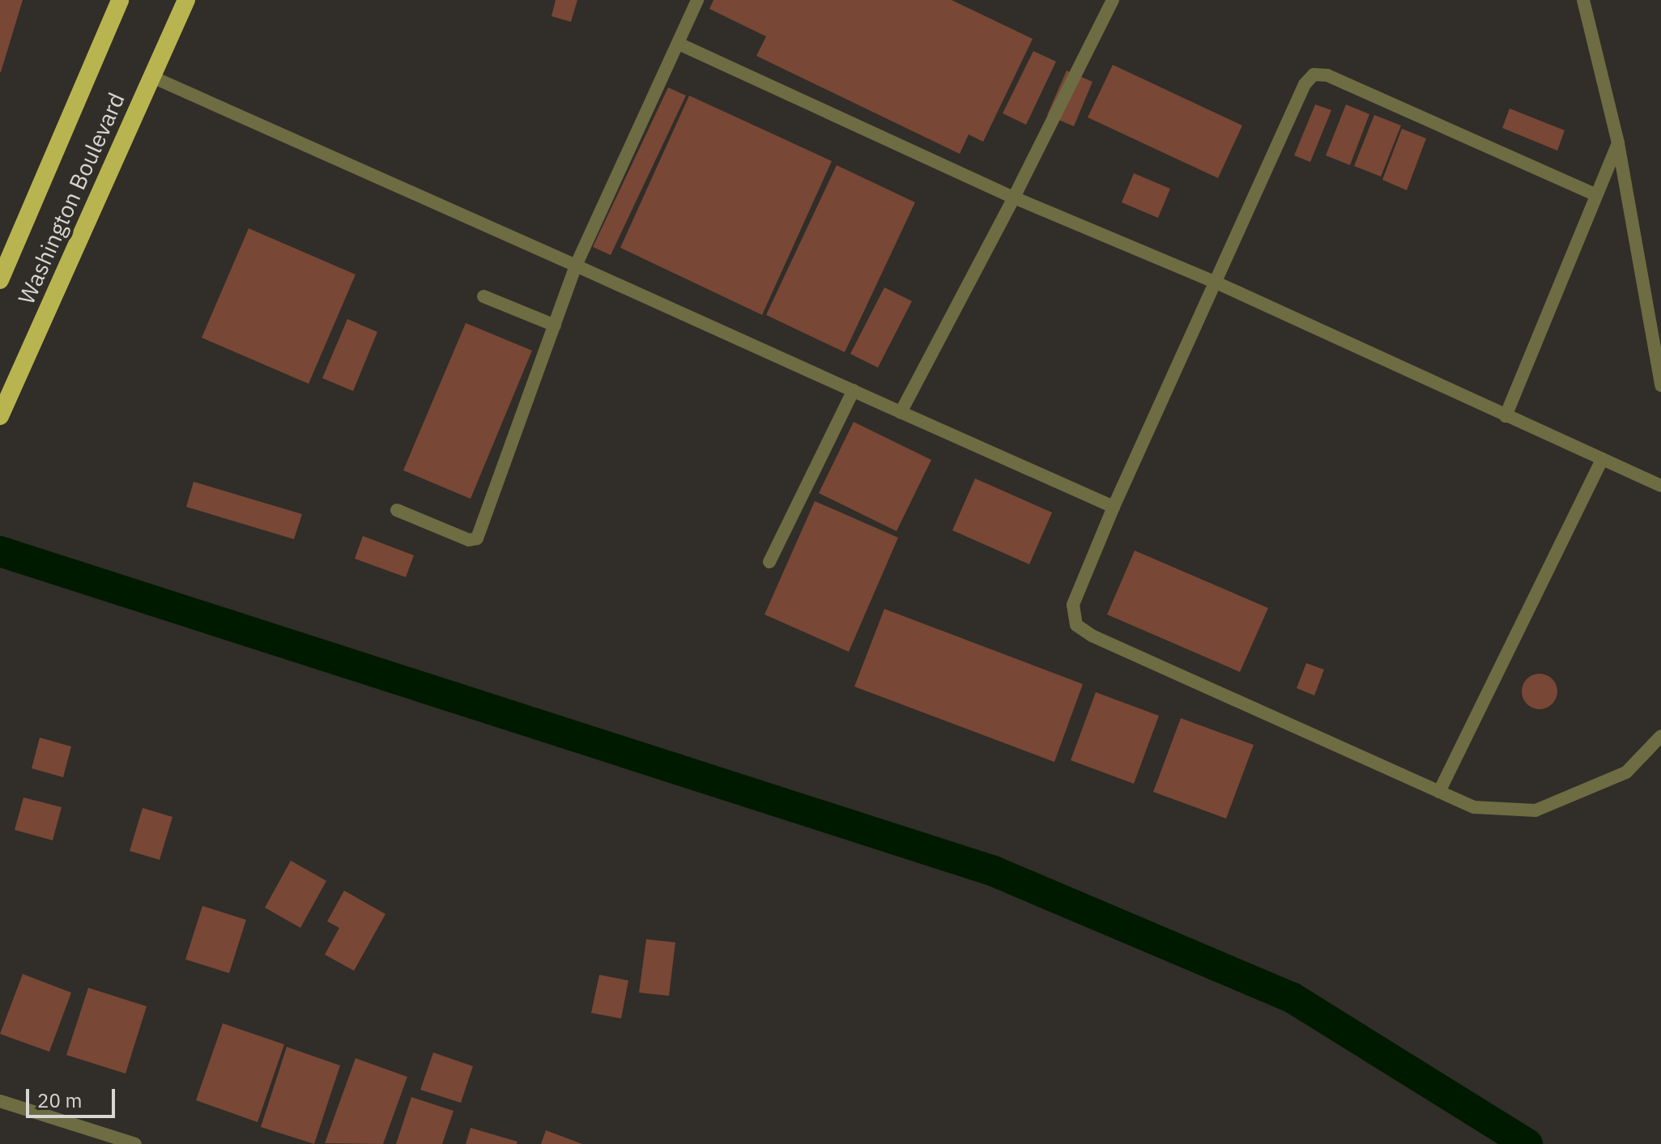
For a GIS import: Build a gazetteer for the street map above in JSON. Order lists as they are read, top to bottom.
{
  "streets": {
    "highway": ["Washington Boulevard"]
  },
  "scale_bar": "20 m"
}
